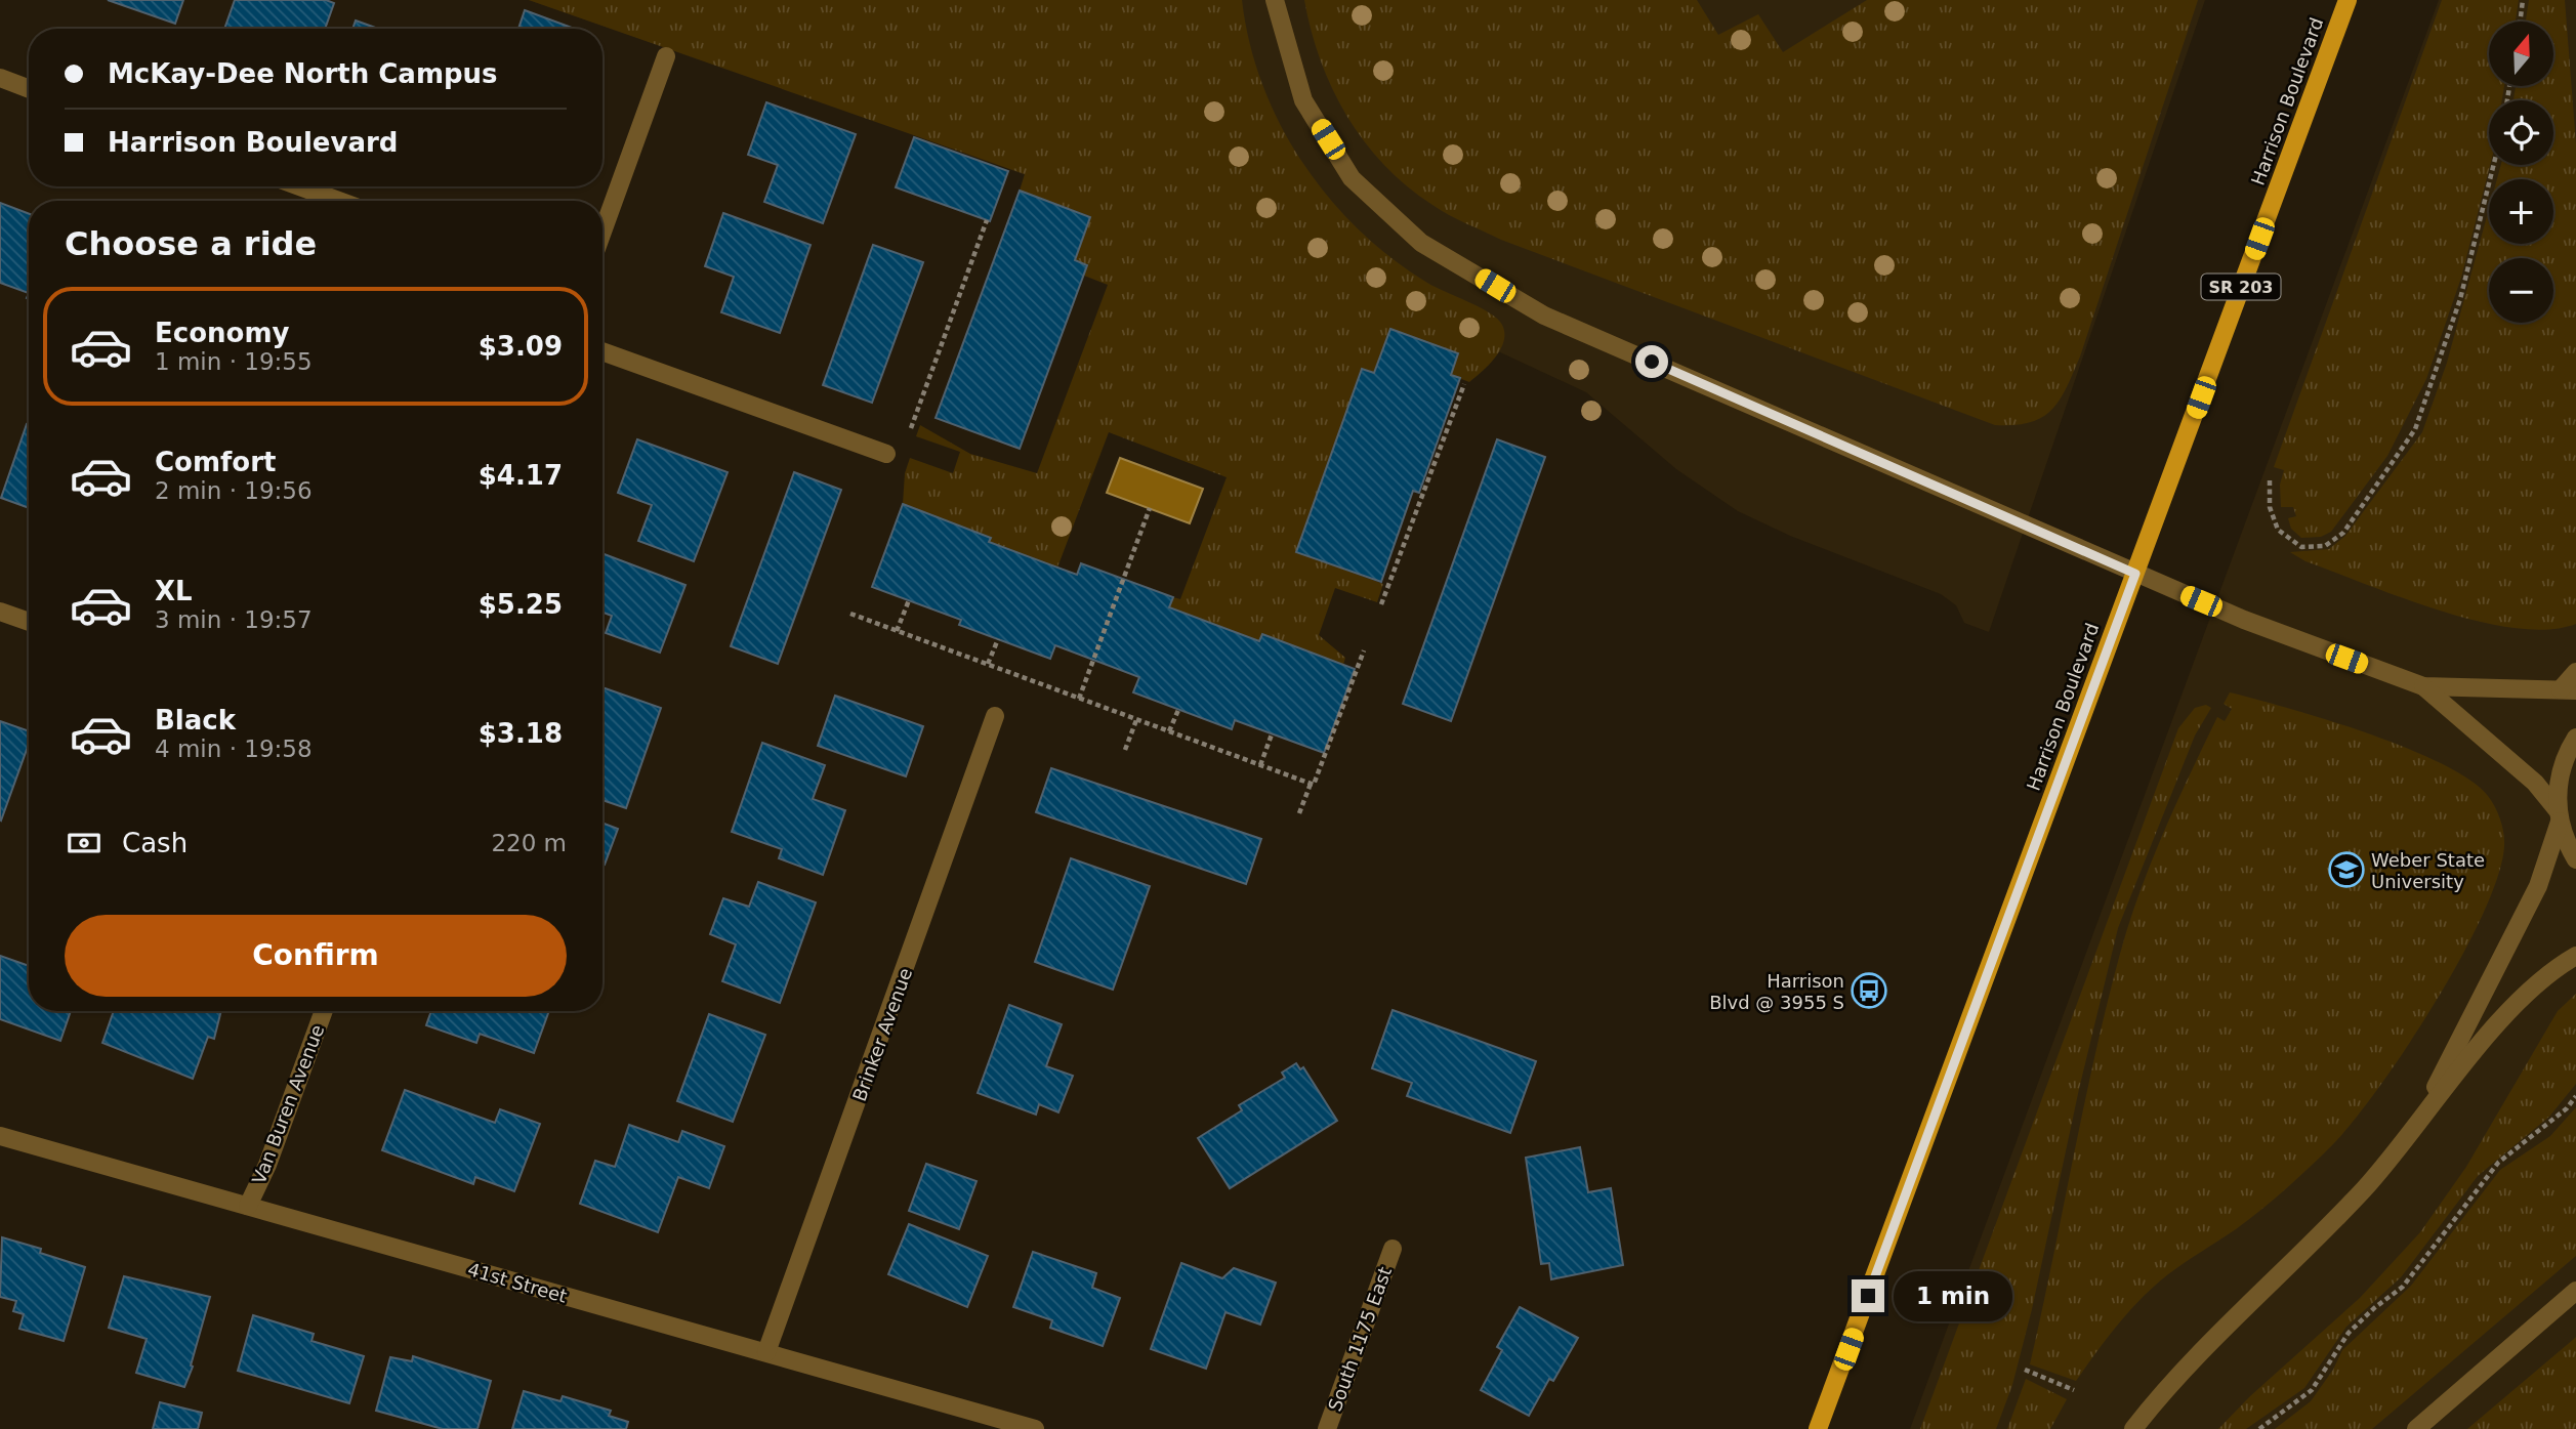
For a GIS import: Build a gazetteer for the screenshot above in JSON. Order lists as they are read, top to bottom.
{
  "streets": {
    "main road": ["Harrison Boulevard", "SR 203"],
    "street": [
      "Brinker Avenue",
      "Van Buren Avenue",
      "41st Street",
      "South 1175 East"
    ]
  },
  "crossings": [
    ["Brinker Avenue", "41st Street"],
    ["Van Buren Avenue", "41st Street"]
  ],
  "places": {
    "school or university": ["Weber State University"],
    "bus stop": ["Harrison Blvd @ 3955 S"]
  },
  "north": "top",
  "page": {
    "map_buttons": ["+", "−"],
    "banner": ["McKay-Dee North Campus", "Harrison Boulevard"],
    "heading": "Choose a ride",
    "list": [
      {
        "name": "Economy",
        "note": "1 min · 19:55",
        "value": "$3.09"
      },
      {
        "name": "Comfort",
        "note": "2 min · 19:56",
        "value": "$4.17"
      },
      {
        "name": "XL",
        "note": "3 min · 19:57",
        "value": "$5.25"
      },
      {
        "name": "Black",
        "note": "4 min · 19:58",
        "value": "$3.18"
      }
    ],
    "pay": ["Cash", "220 m"],
    "buttons": "Confirm",
    "bubble": "1 min"
  }
}
